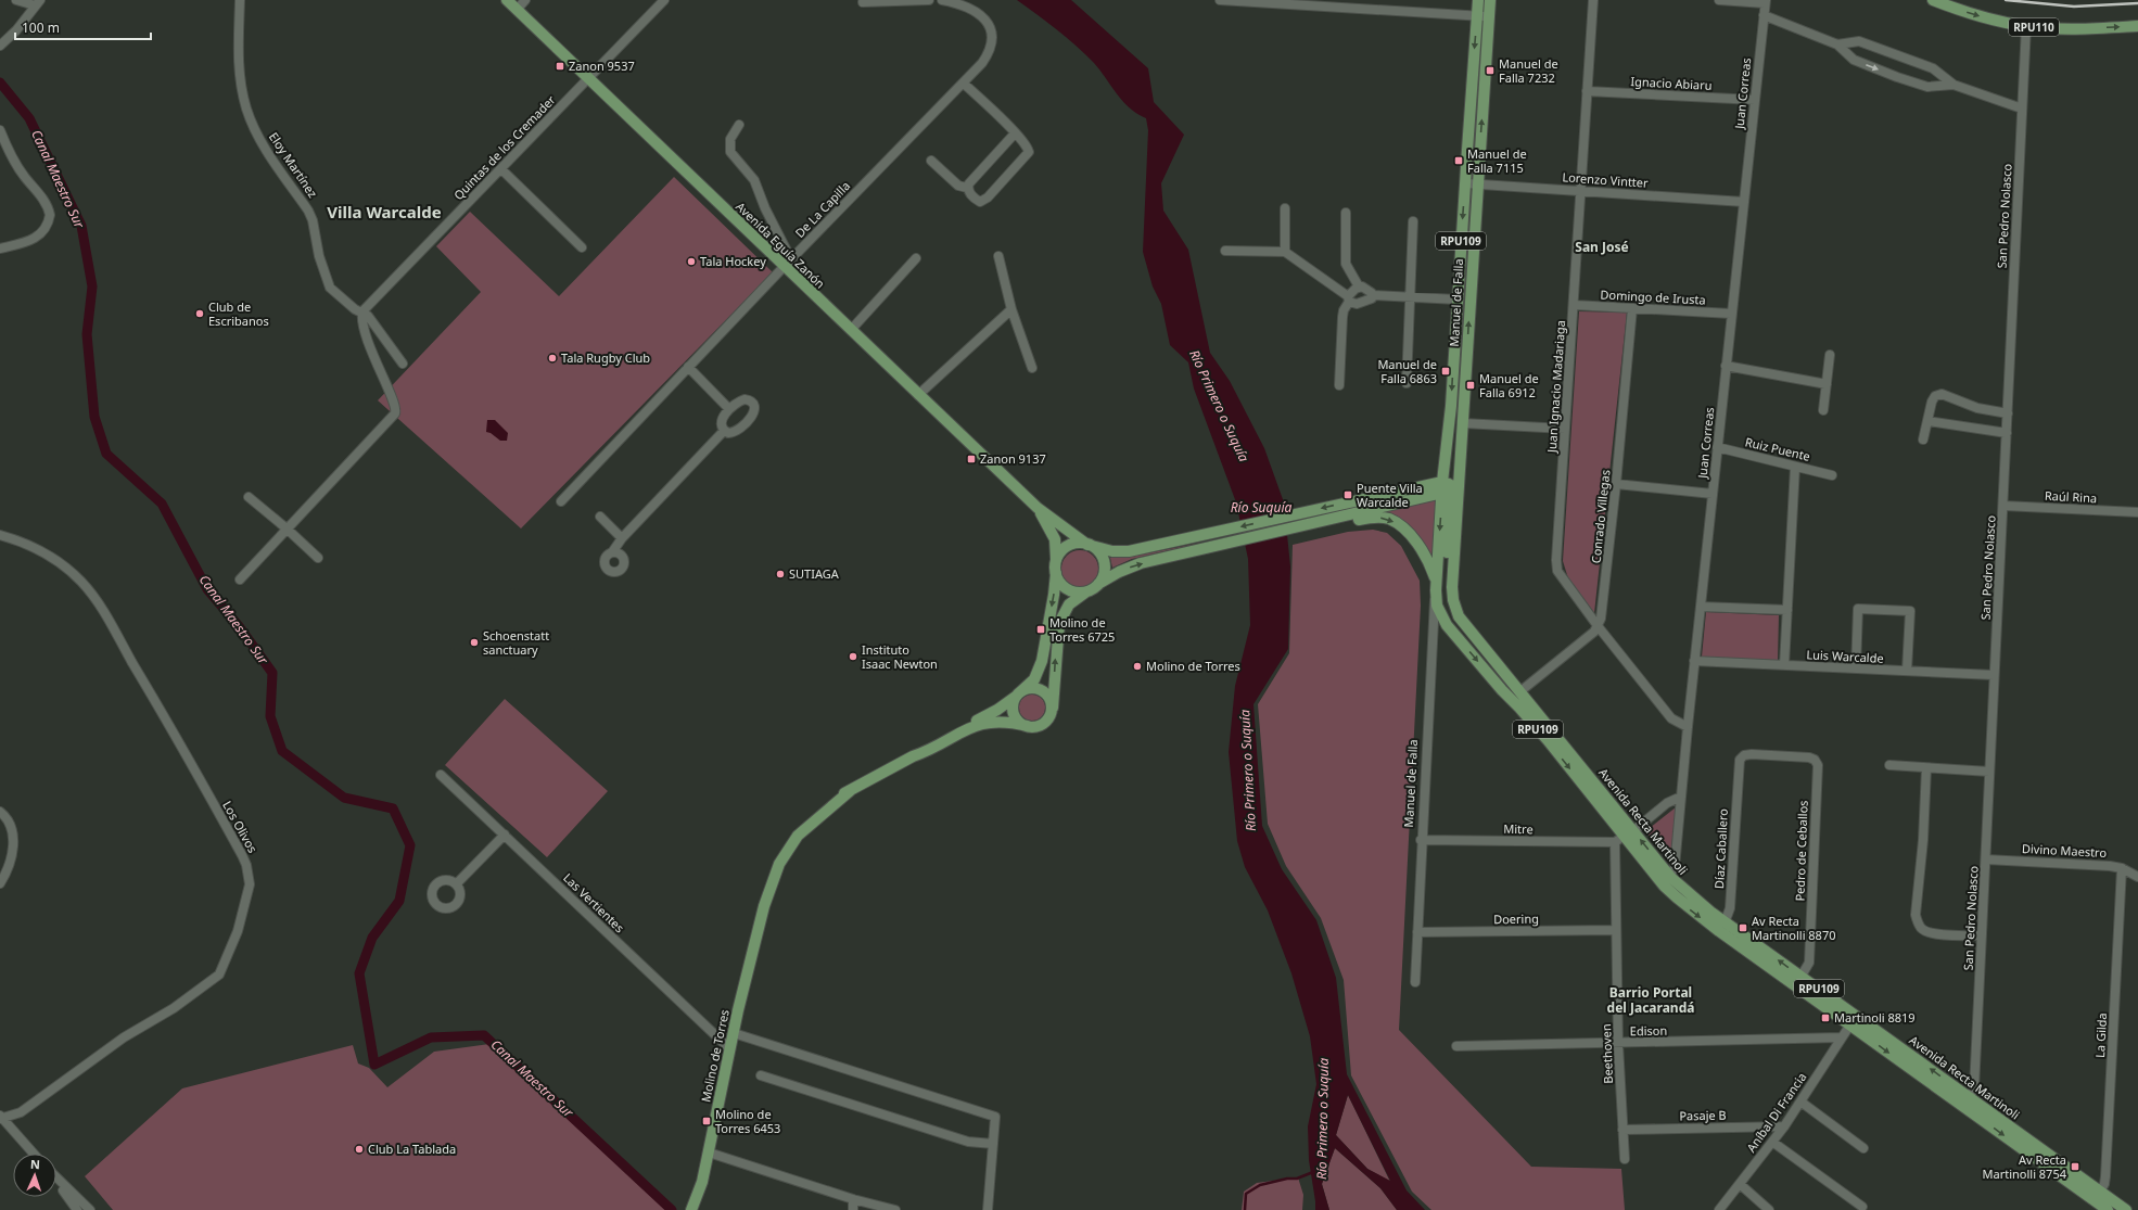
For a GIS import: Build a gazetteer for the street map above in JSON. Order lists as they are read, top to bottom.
{
  "streets": {
    "main road": [
      "RPU110",
      "RPU109",
      "Avenida Eguía Zanón",
      "Manuel de Falla",
      "Avenida Recta Martinoli",
      "Molino de Torres"
    ],
    "street": [
      "Ignacio Abiaru",
      "Juan Correas",
      "Quintas de los Cremader",
      "Eloy Martínez",
      "Lorenzo Vintter",
      "De La Capilla",
      "San Pedro Nolasco",
      "Domingo de Irusta",
      "Juan Ignacio Madariaga",
      "Ruiz Puente",
      "Raúl Rina",
      "Conrado Villegas",
      "Luis Warcalde",
      "Los Olivos",
      "Mitre",
      "Díaz Caballero",
      "Pedro de Ceballos",
      "Divino Maestro",
      "Las Vertientes",
      "Doering",
      "Edison",
      "La Gilda",
      "Beethoven",
      "Aníbal Di Francia",
      "Pasaje B"
    ]
  },
  "crossings": [
    ["RPU110", "San Pedro Nolasco"],
    ["Ignacio Abiaru", "Juan Correas"],
    ["Ignacio Abiaru", "Juan Ignacio Madariaga"],
    ["Juan Correas", "Lorenzo Vintter"],
    ["Juan Correas", "Domingo de Irusta"],
    ["Juan Correas", "Juan Ignacio Madariaga"],
    ["Juan Correas", "Ruiz Puente"],
    ["Juan Correas", "Luis Warcalde"],
    ["Juan Correas", "Avenida Recta Martinoli"],
    ["Quintas de los Cremader", "Eloy Martínez"],
    ["Quintas de los Cremader", "Avenida Eguía Zanón"],
    ["Lorenzo Vintter", "Manuel de Falla"],
    ["Lorenzo Vintter", "Juan Ignacio Madariaga"],
    ["De La Capilla", "Avenida Eguía Zanón"],
    ["San Pedro Nolasco", "Raúl Rina"],
    ["San Pedro Nolasco", "Luis Warcalde"],
    ["San Pedro Nolasco", "Avenida Recta Martinoli"],
    ["San Pedro Nolasco", "Divino Maestro"],
    ["Avenida Eguía Zanón", "Molino de Torres"],
    ["Domingo de Irusta", "Juan Ignacio Madariaga"],
    ["Domingo de Irusta", "Conrado Villegas"],
    ["Manuel de Falla", "Avenida Recta Martinoli"],
    ["Manuel de Falla", "Mitre"],
    ["Manuel de Falla", "Doering"],
    ["Juan Ignacio Madariaga", "Conrado Villegas"],
    ["Avenida Recta Martinoli", "Díaz Caballero"],
    ["Avenida Recta Martinoli", "Pedro de Ceballos"],
    ["Avenida Recta Martinoli", "La Gilda"],
    ["Avenida Recta Martinoli", "Aníbal Di Francia"],
    ["Mitre", "Beethoven"],
    ["Díaz Caballero", "Pedro de Ceballos"],
    ["Divino Maestro", "La Gilda"],
    ["Las Vertientes", "Molino de Torres"],
    ["Doering", "Beethoven"],
    ["Edison", "Beethoven"],
    ["Edison", "Aníbal Di Francia"],
    ["Beethoven", "Pasaje B"],
    ["Aníbal Di Francia", "Pasaje B"]
  ],
  "districts": ["Villa Warcalde", "San José", "Barrio Portal del Jacarandá"],
  "water": ["Canal Maestro Sur", "Río Primero o Suquía", "Río Suquía"],
  "places": {
    "transit": [
      "Zanon 9537",
      "Manuel de Falla 7232",
      "Manuel de Falla 7115",
      "Manuel de Falla 6863",
      "Manuel de Falla 6912",
      "Zanon 9137",
      "Puente Villa Warcalde",
      "Molino de Torres 6725",
      "Av Recta Martinolli 8870",
      "Martinoli 8819",
      "Molino de Torres 6453",
      "Av Recta Martinolli 8754"
    ],
    "other": [
      "Tala Hockey",
      "Club de Escribanos",
      "Tala Rugby Club",
      "SUTIAGA",
      "Schoenstatt sanctuary",
      "Instituto Isaac Newton",
      "Molino de Torres",
      "Club La Tablada"
    ]
  },
  "scale_bar": "100 m",
  "north": "top"
}
